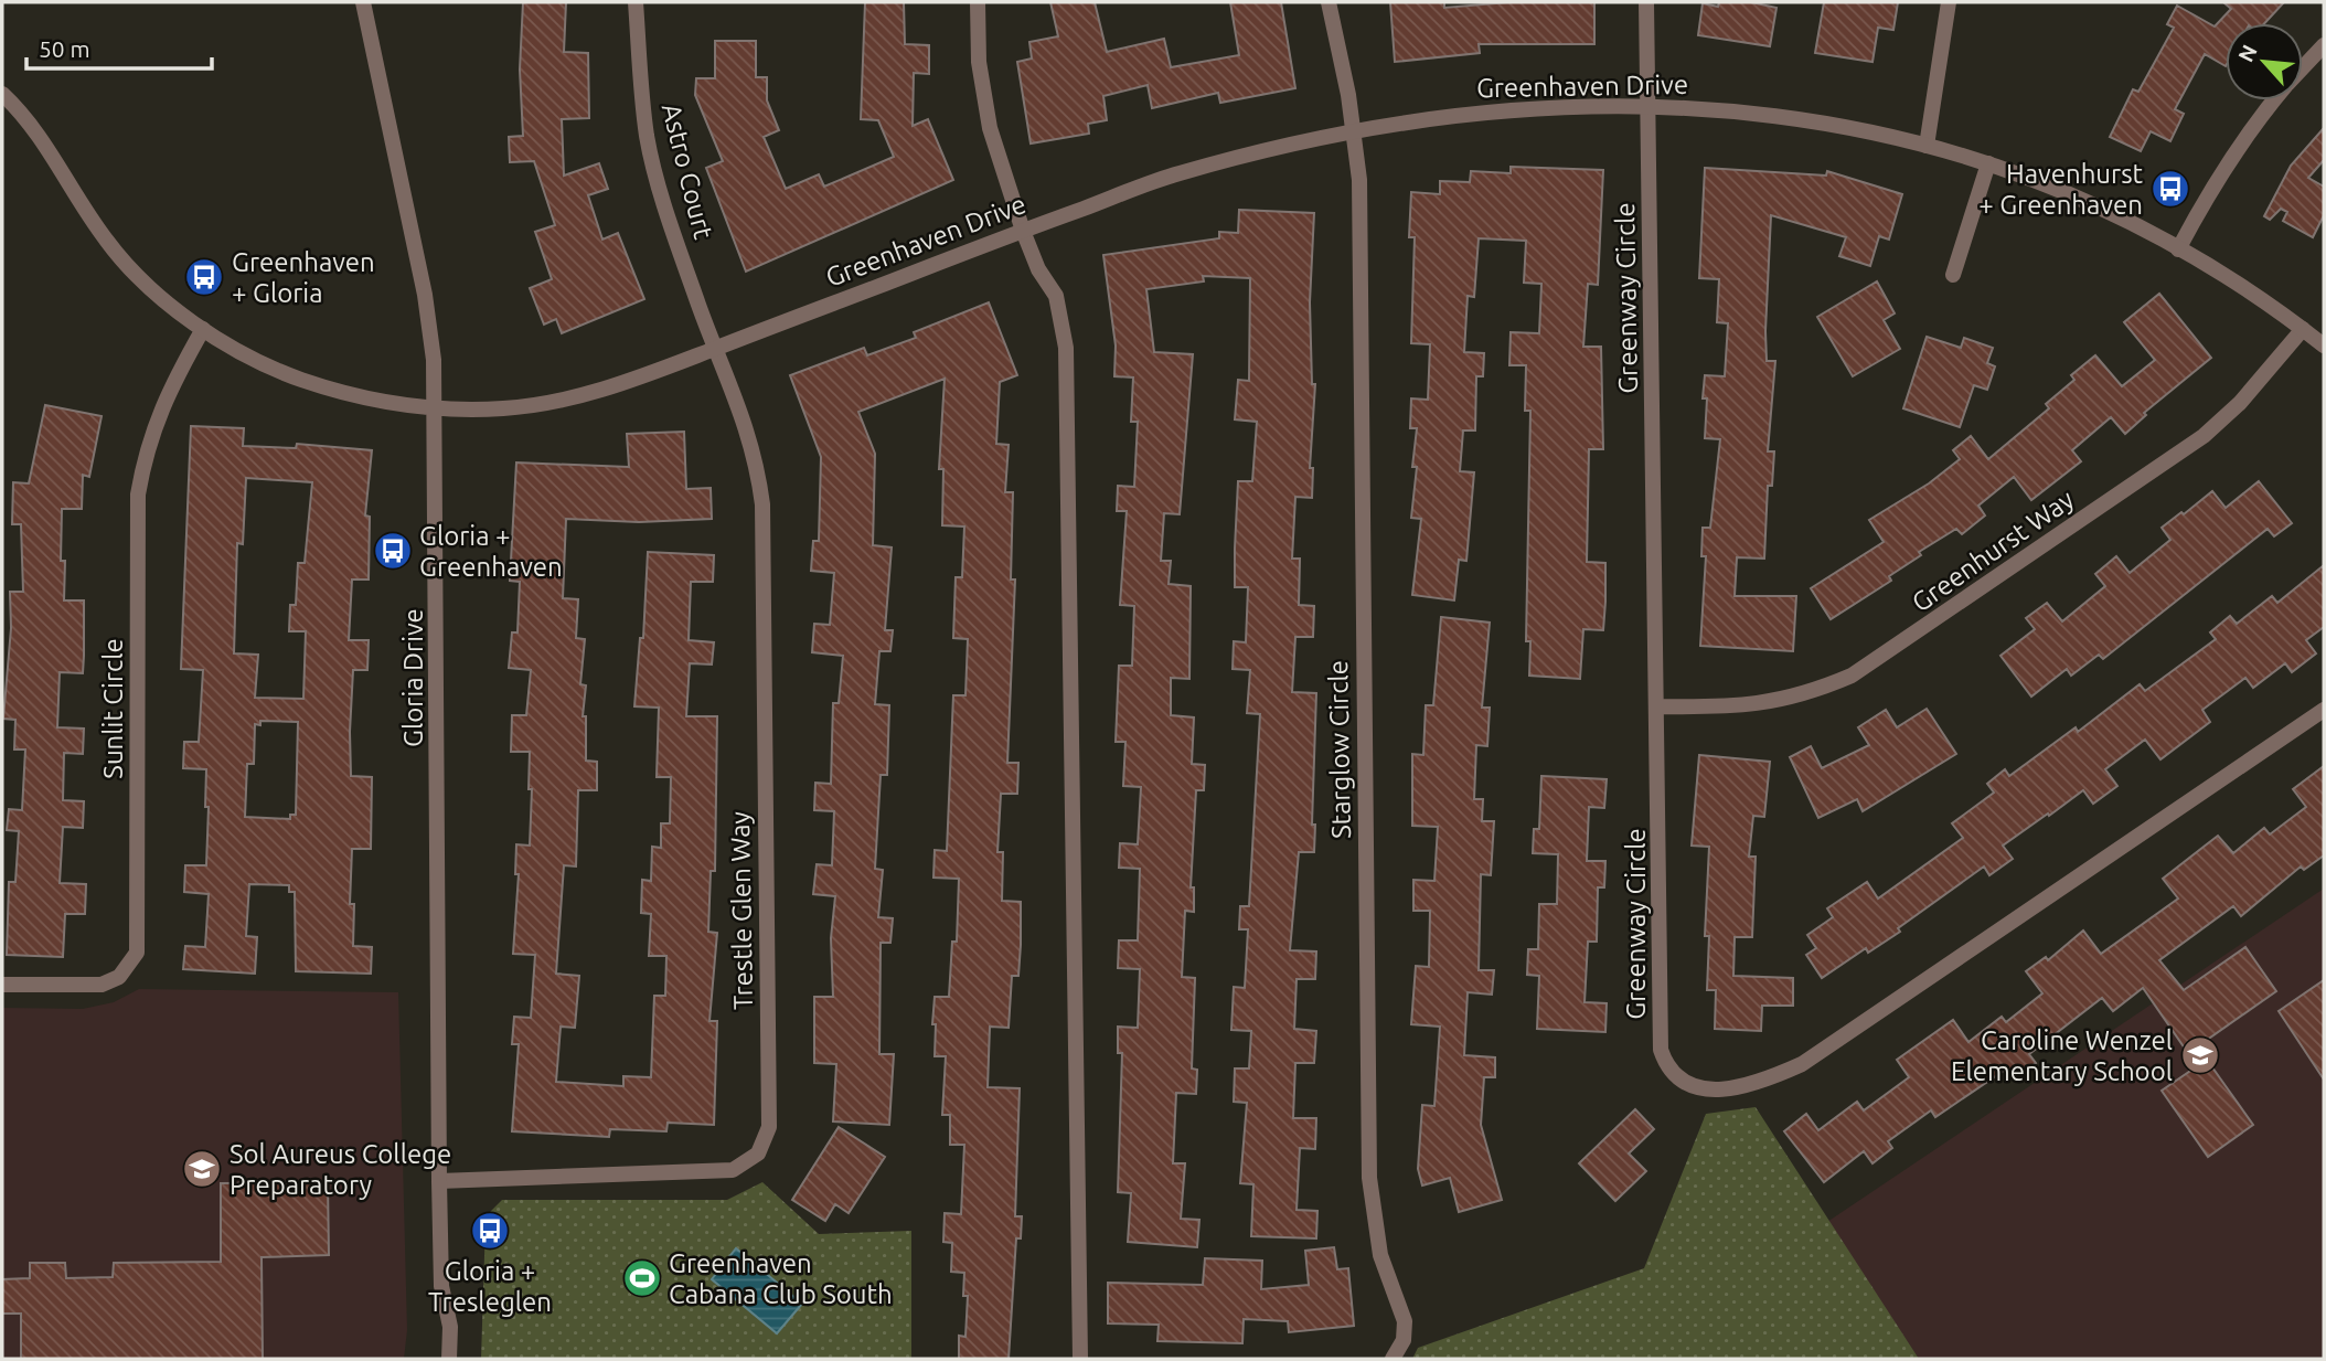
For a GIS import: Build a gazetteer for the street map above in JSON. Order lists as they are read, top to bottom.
{
  "streets": {
    "street": [
      "Greenhaven Drive",
      "Astro Court",
      "Greenway Circle",
      "Greenhurst Way",
      "Gloria Drive",
      "Sunlit Circle",
      "Starglow Circle",
      "Trestle Glen Way"
    ]
  },
  "crossings": [
    ["Greenhaven Drive", "Astro Court"],
    ["Greenhaven Drive", "Greenway Circle"],
    ["Greenhaven Drive", "Greenhurst Way"],
    ["Greenhaven Drive", "Gloria Drive"],
    ["Greenhaven Drive", "Sunlit Circle"],
    ["Greenhaven Drive", "Starglow Circle"],
    ["Greenhaven Drive", "Trestle Glen Way"],
    ["Astro Court", "Trestle Glen Way"],
    ["Greenway Circle", "Greenhurst Way"],
    ["Gloria Drive", "Trestle Glen Way"]
  ],
  "places": {
    "bus stop": [
      "Havenhurst + Greenhaven",
      "Greenhaven + Gloria",
      "Gloria + Greenhaven",
      "Gloria + Tresleglen"
    ],
    "school or university": ["Caroline Wenzel Elementary School", "Sol Aureus College Preparatory"],
    "sports": ["Greenhaven Cabana Club South"]
  },
  "scale_bar": "50 m",
  "north": "top left"
}
